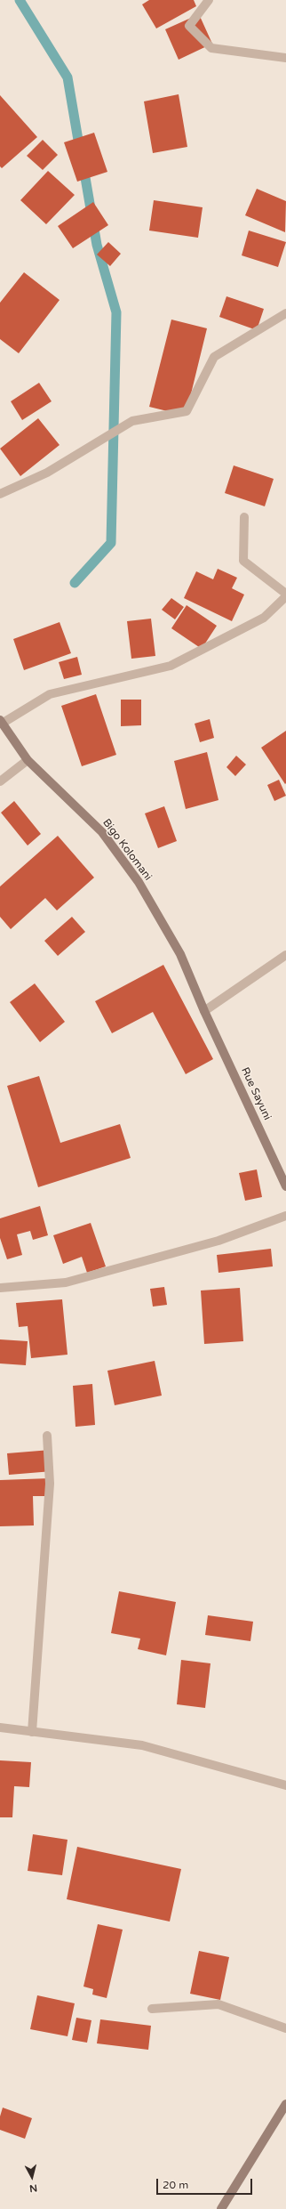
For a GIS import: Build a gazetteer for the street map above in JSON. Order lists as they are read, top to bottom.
{
  "streets": {
    "street": ["Bigo Kolomani", "Rue Sayuni"]
  },
  "crossings": [
    ["Bigo Kolomani", "Rue Sayuni"]
  ],
  "scale_bar": "20 m",
  "north": "bottom"
}
